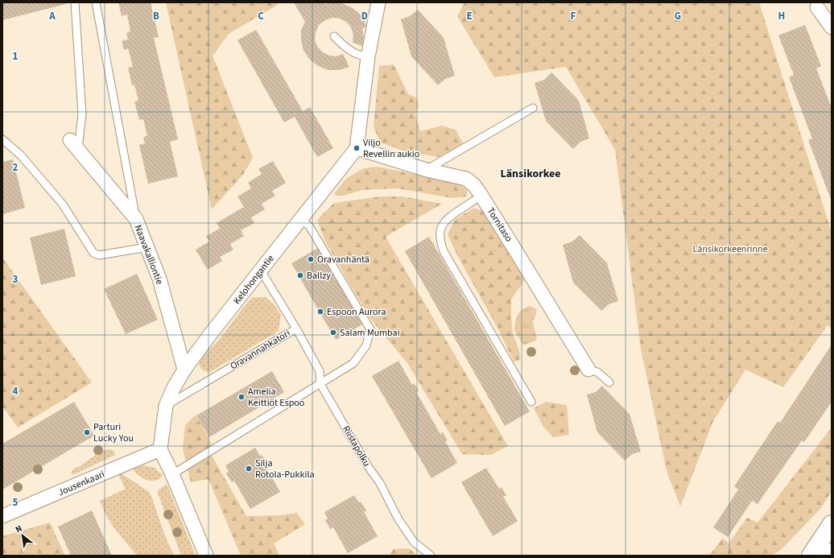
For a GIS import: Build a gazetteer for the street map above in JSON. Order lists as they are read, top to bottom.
{
  "streets": {
    "street": [
      "Tornitaso",
      "Naavakalliontie",
      "Kelohongantie",
      "Jousenkaari"
    ],
    "lane": ["Oravannahkatori", "Riistapolku"]
  },
  "crossings": [
    ["Tornitaso", "Kelohongantie"],
    ["Naavakalliontie", "Kelohongantie"],
    ["Kelohongantie", "Oravannahkatori"],
    ["Kelohongantie", "Jousenkaari"],
    ["Oravannahkatori", "Riistapolku"]
  ],
  "districts": ["Länsikorkee"],
  "parks": ["Länsikorkeenrinne"],
  "places": [
    "Viljo Revellin aukio",
    "Oravanhäntä",
    "Ballzy",
    "Espoon Aurora",
    "Salam Mumbai",
    "Amelia Keittiöt Espoo",
    "Parturi Lucky You",
    "Silja Rotola-Pukkila"
  ],
  "north": "top left",
  "grid": {
    "columns": [
      "A",
      "B",
      "C",
      "D",
      "E",
      "F",
      "G",
      "H"
    ],
    "rows": [
      "1",
      "2",
      "3",
      "4",
      "5"
    ]
  }
}
